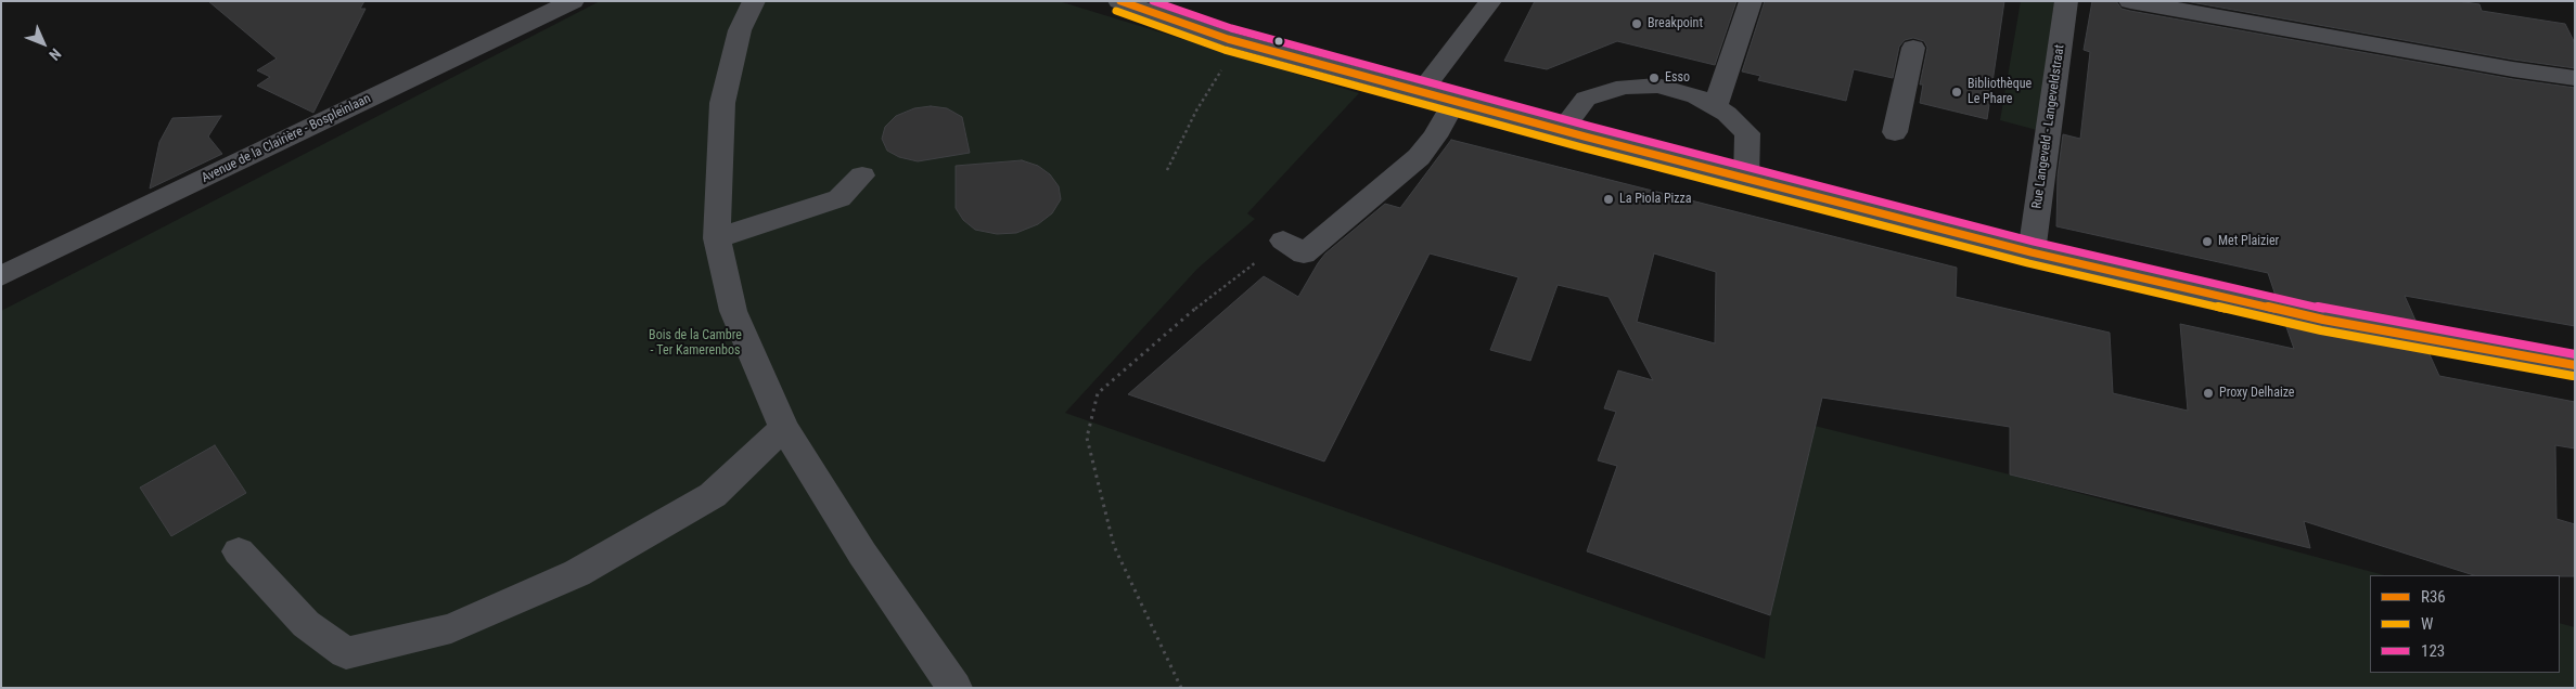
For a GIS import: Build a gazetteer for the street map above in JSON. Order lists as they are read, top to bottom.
{
  "streets": {
    "street": ["Rue Langeveld - Langeveldstraat", "Avenue de la Clairière - Bospleinlaan"]
  },
  "parks": ["Bois de la Cambre - Ter Kamerenbos"],
  "places": [
    "Breakpoint",
    "Esso",
    "Bibliothèque Le Phare",
    "La Piola Pizza",
    "Met Plaizier",
    "Proxy Delhaize"
  ],
  "lines": ["transit line R36", "transit line 123", "transit line W"],
  "legend": ["R36", "W", "123"],
  "north": "bottom right"
}
